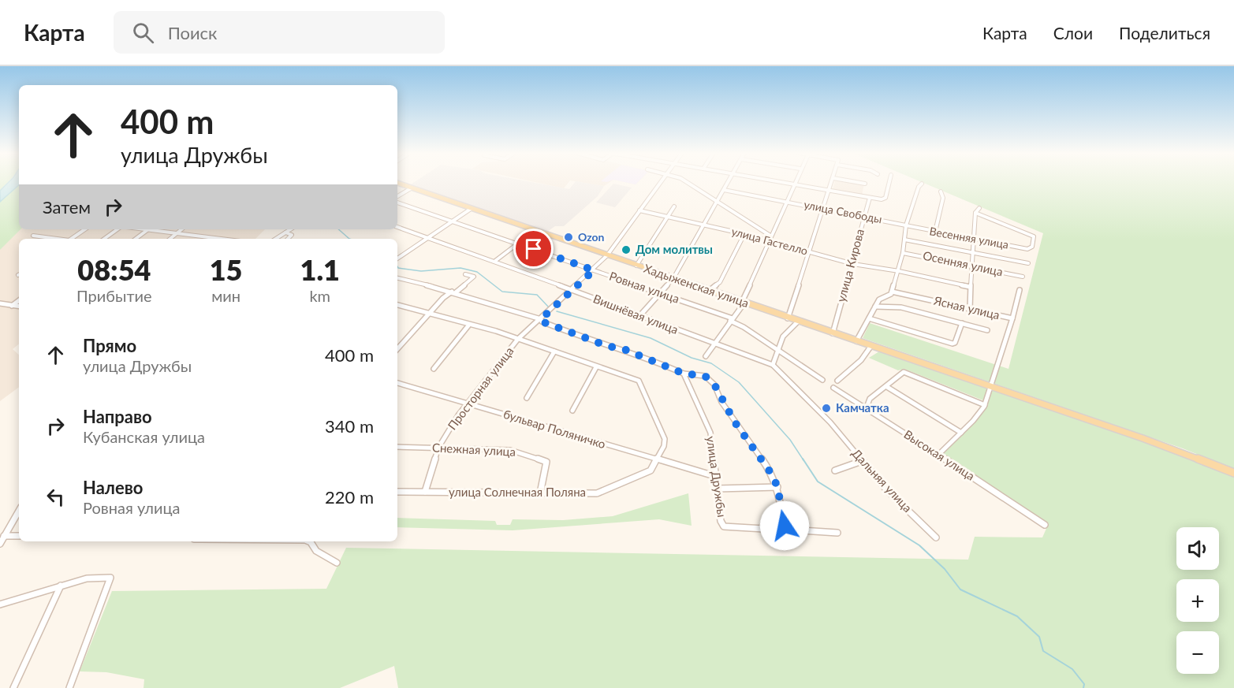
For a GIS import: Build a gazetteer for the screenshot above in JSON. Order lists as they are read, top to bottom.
{
  "streets": {
    "main road": ["Хадыженская улица"],
    "street": [
      "улица Свободы",
      "Весенняя улица",
      "улица Гастелло",
      "Осенняя улица",
      "улица Кирова",
      "Ровная улица",
      "Ясная улица",
      "Вишнёвая улица",
      "Просторная улица",
      "бульвар Поляничко",
      "Снежная улица",
      "Высокая улица",
      "улица Дружбы",
      "Дальняя улица",
      "улица Солнечная Поляна"
    ]
  },
  "crossings": [
    ["улица Свободы", "Весенняя улица"],
    ["улица Свободы", "улица Кирова"],
    ["улица Гастелло", "улица Кирова"],
    ["улица Гастелло", "Просторная улица"],
    ["улица Кирова", "Хадыженская улица"],
    ["Хадыженская улица", "Просторная улица"],
    ["Ровная улица", "Просторная улица"],
    ["Вишнёвая улица", "Просторная улица"],
    ["Вишнёвая улица", "Дальняя улица"],
    ["Просторная улица", "бульвар Поляничко"],
    ["Просторная улица", "Снежная улица"],
    ["Просторная улица", "улица Солнечная Поляна"],
    ["бульвар Поляничко", "улица Дружбы"],
    ["бульвар Поляничко", "улица Солнечная Поляна"],
    ["Снежная улица", "улица Солнечная Поляна"]
  ],
  "places": ["Ozon", "Дом молитвы", "Камчатка"],
  "page": {
    "header": "Карта",
    "search": "Поиск",
    "nav": ["Карта", "Слои", "Поделиться"],
    "turn": ["400 m", "улица Дружбы"],
    "then": "Затем",
    "eta": [
      "08:54",
      "Прибытие",
      "15",
      "мин",
      "1.1",
      "km"
    ],
    "list": [
      {
        "name": "Прямо",
        "note": "улица Дружбы",
        "value": "400 m"
      },
      {
        "name": "Направо",
        "note": "Кубанская улица",
        "value": "340 m"
      },
      {
        "name": "Налево",
        "note": "Ровная улица",
        "value": "220 m"
      }
    ],
    "map_buttons": ["+", "−"]
  }
}
